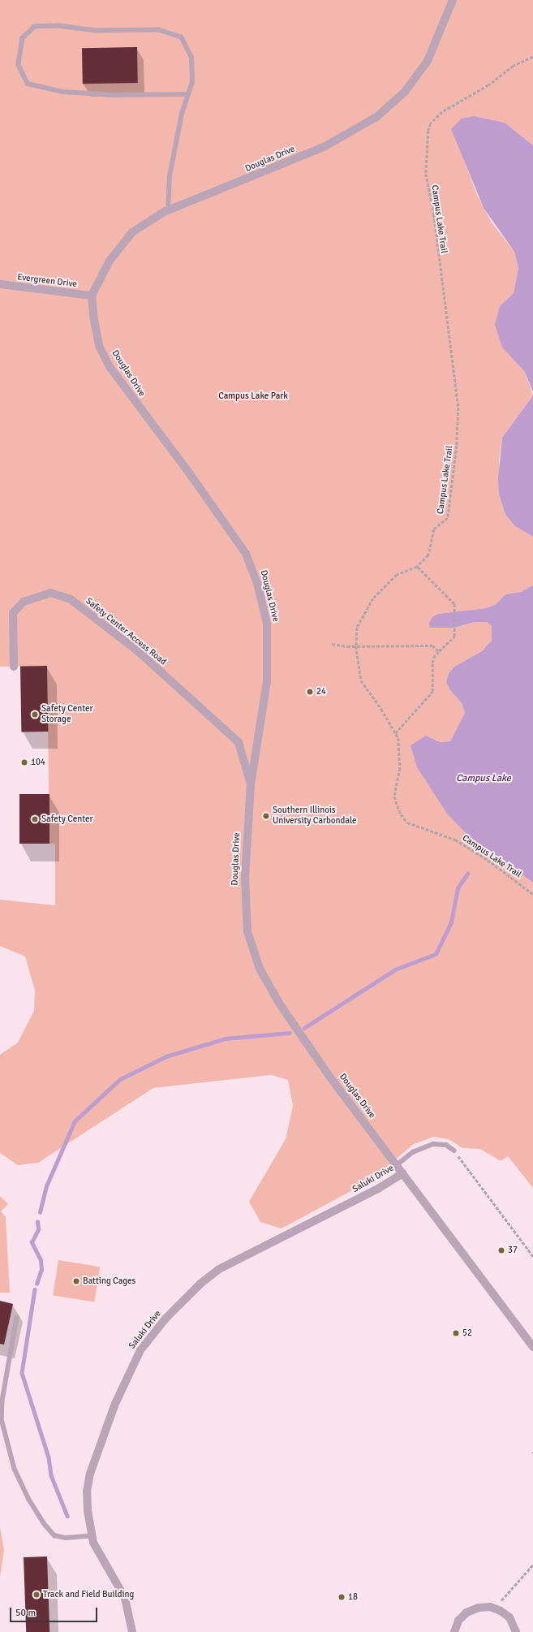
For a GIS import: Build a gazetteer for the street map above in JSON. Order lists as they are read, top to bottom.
{
  "streets": {
    "street": [
      "Douglas Drive",
      "Evergreen Drive",
      "Safety Center Access Road",
      "Saluki Drive"
    ],
    "path": ["Campus Lake Trail"]
  },
  "crossings": [
    ["Douglas Drive", "Evergreen Drive"],
    ["Douglas Drive", "Safety Center Access Road"],
    ["Douglas Drive", "Saluki Drive"]
  ],
  "water": ["Campus Lake"],
  "parks": ["Campus Lake Park"],
  "places": [
    "24",
    "Safety Center Storage",
    "104",
    "Southern Illinois University Carbondale",
    "Safety Center",
    "37",
    "Batting Cages",
    "52",
    "Track and Field Building",
    "18"
  ],
  "scale_bar": "50 m"
}
